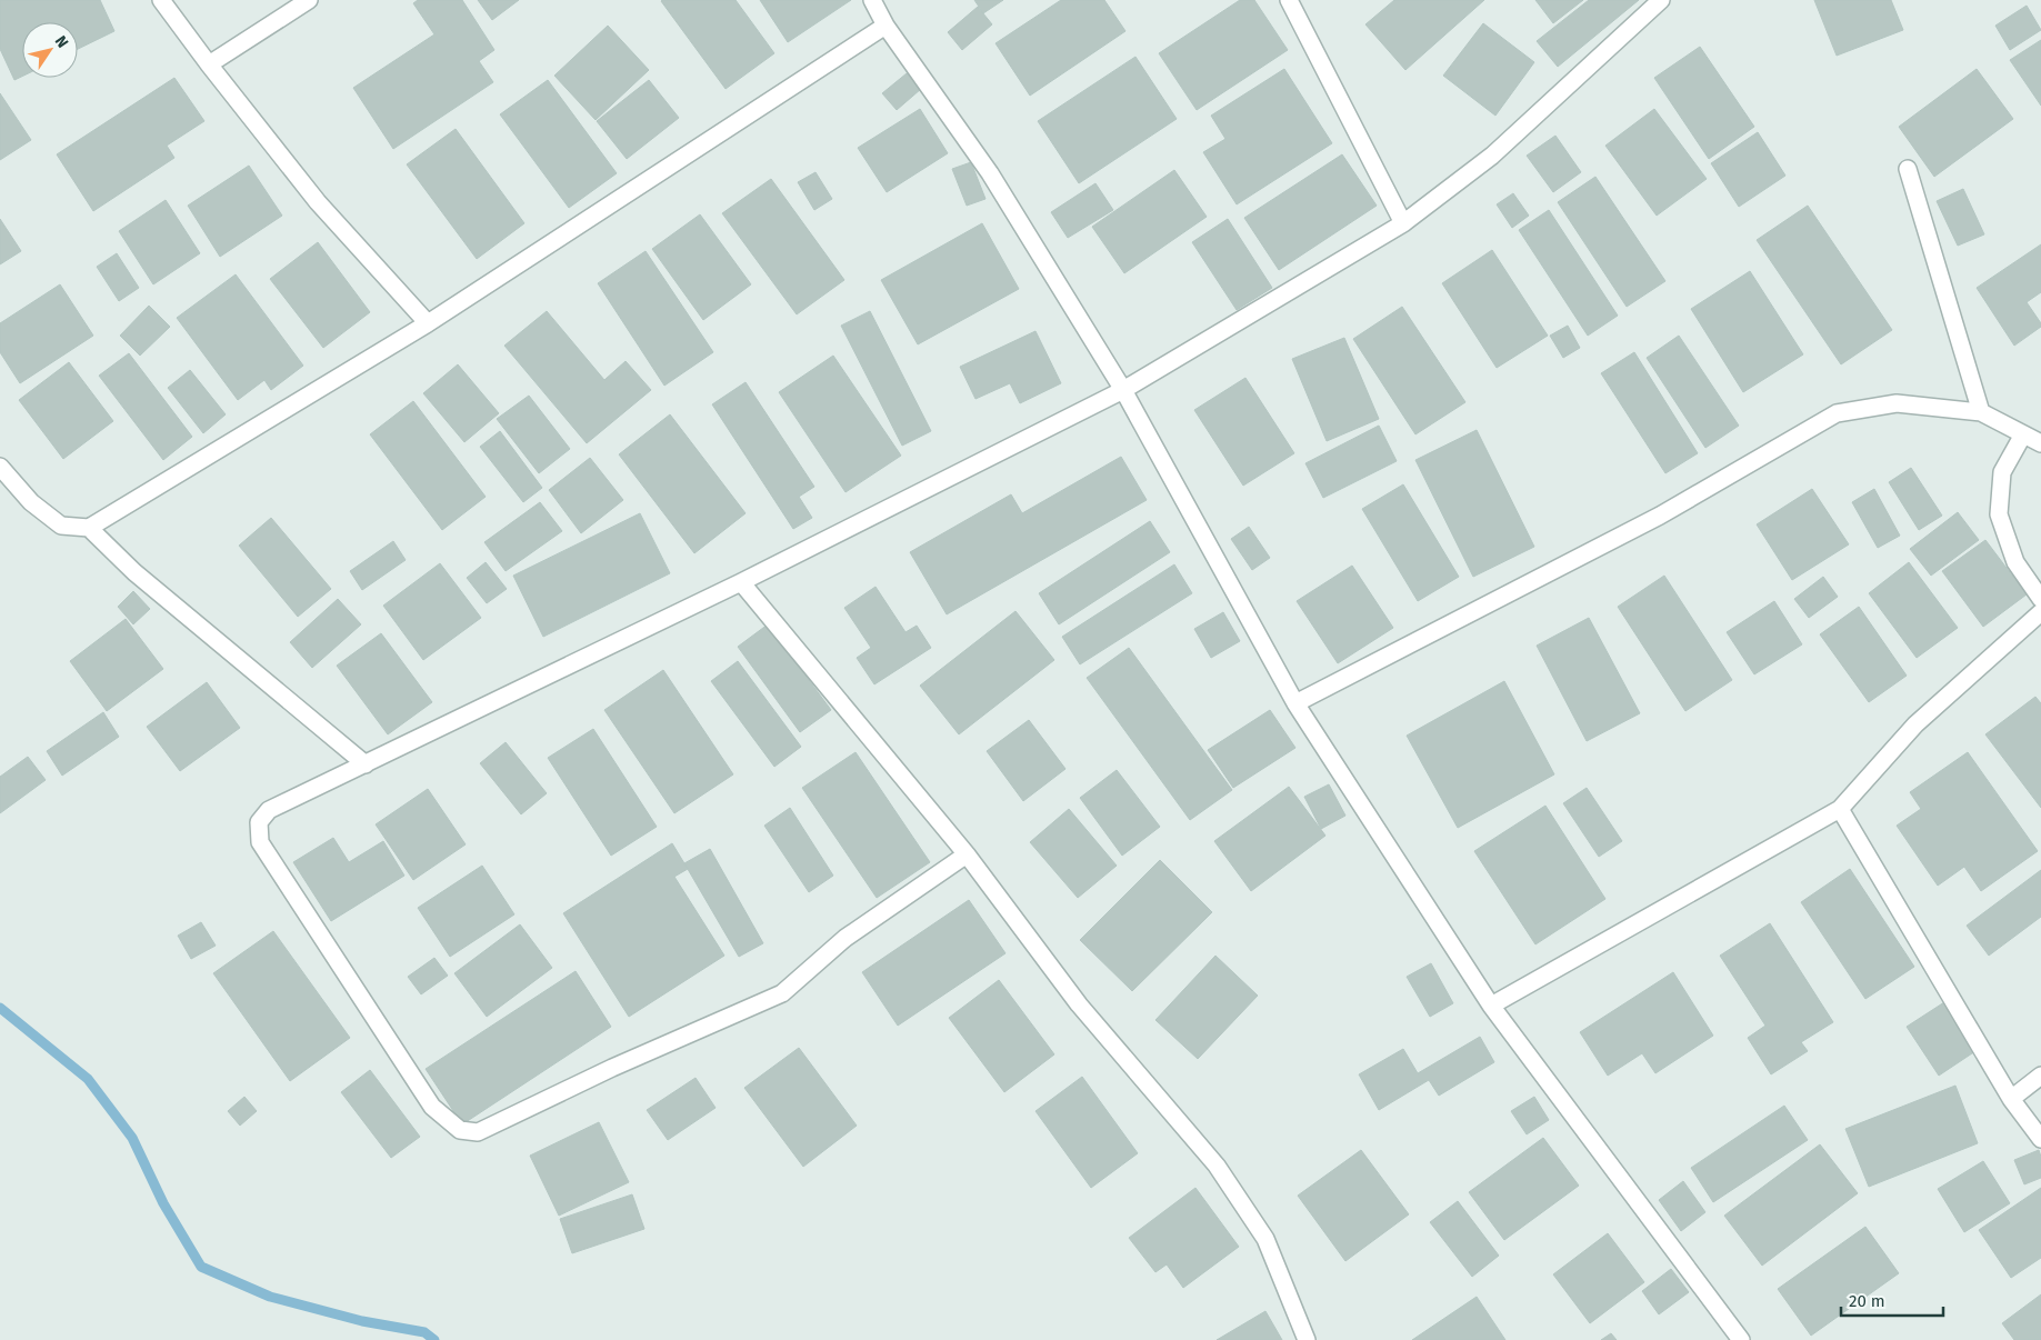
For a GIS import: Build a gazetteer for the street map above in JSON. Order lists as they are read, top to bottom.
{
  "scale_bar": "20 m",
  "north": "top right"
}
